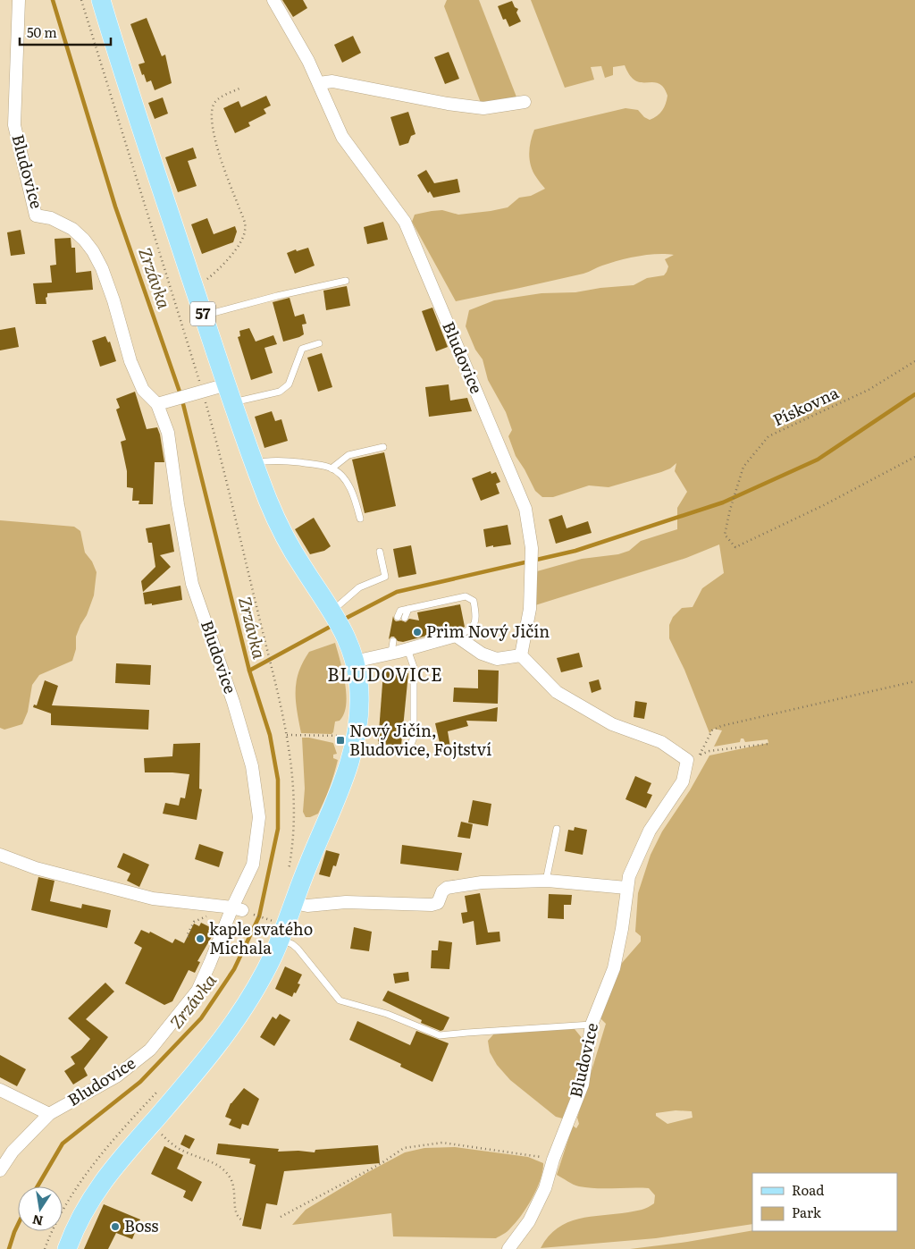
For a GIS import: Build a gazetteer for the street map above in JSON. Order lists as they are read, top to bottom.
{
  "streets": {
    "main road": ["57"],
    "street": ["Bludovice"],
    "path": ["Pískovna"]
  },
  "districts": ["BLUDOVICE"],
  "water": ["Zrzávka"],
  "places": {
    "other": ["Prim Nový Jičín", "kaple svatého Michala", "Boss"],
    "transit": ["Nový Jičín, Bludovice, Fojtství"]
  },
  "legend": ["Road", "Park"],
  "scale_bar": "50 m",
  "north": "bottom"
}
